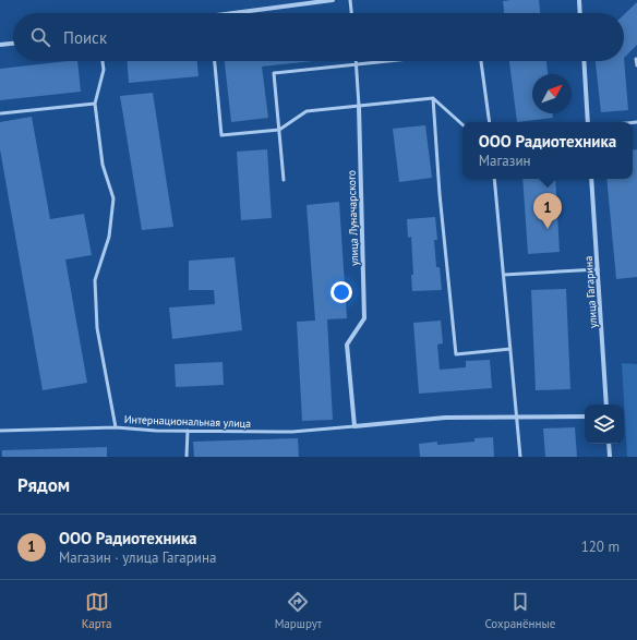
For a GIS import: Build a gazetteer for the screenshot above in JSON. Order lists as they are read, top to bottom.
{
  "streets": {
    "street": ["улица Луначарского", "улица Гагарина"],
    "lane": ["Интернациональная улица"]
  },
  "crossings": [
    ["улица Луначарского", "Интернациональная улица"]
  ],
  "north": "top right",
  "page": {
    "search": "Поиск",
    "popup": ["ООО Радиотехника", "Магазин"],
    "pins": "1",
    "heading": "Рядом",
    "list": [
      {
        "mark": "1",
        "name": "ООО Радиотехника",
        "note": "Магазин · улица Гагарина",
        "value": "120 m"
      }
    ],
    "nav": ["Карта", "Маршрут", "Сохранённые"]
  }
}
